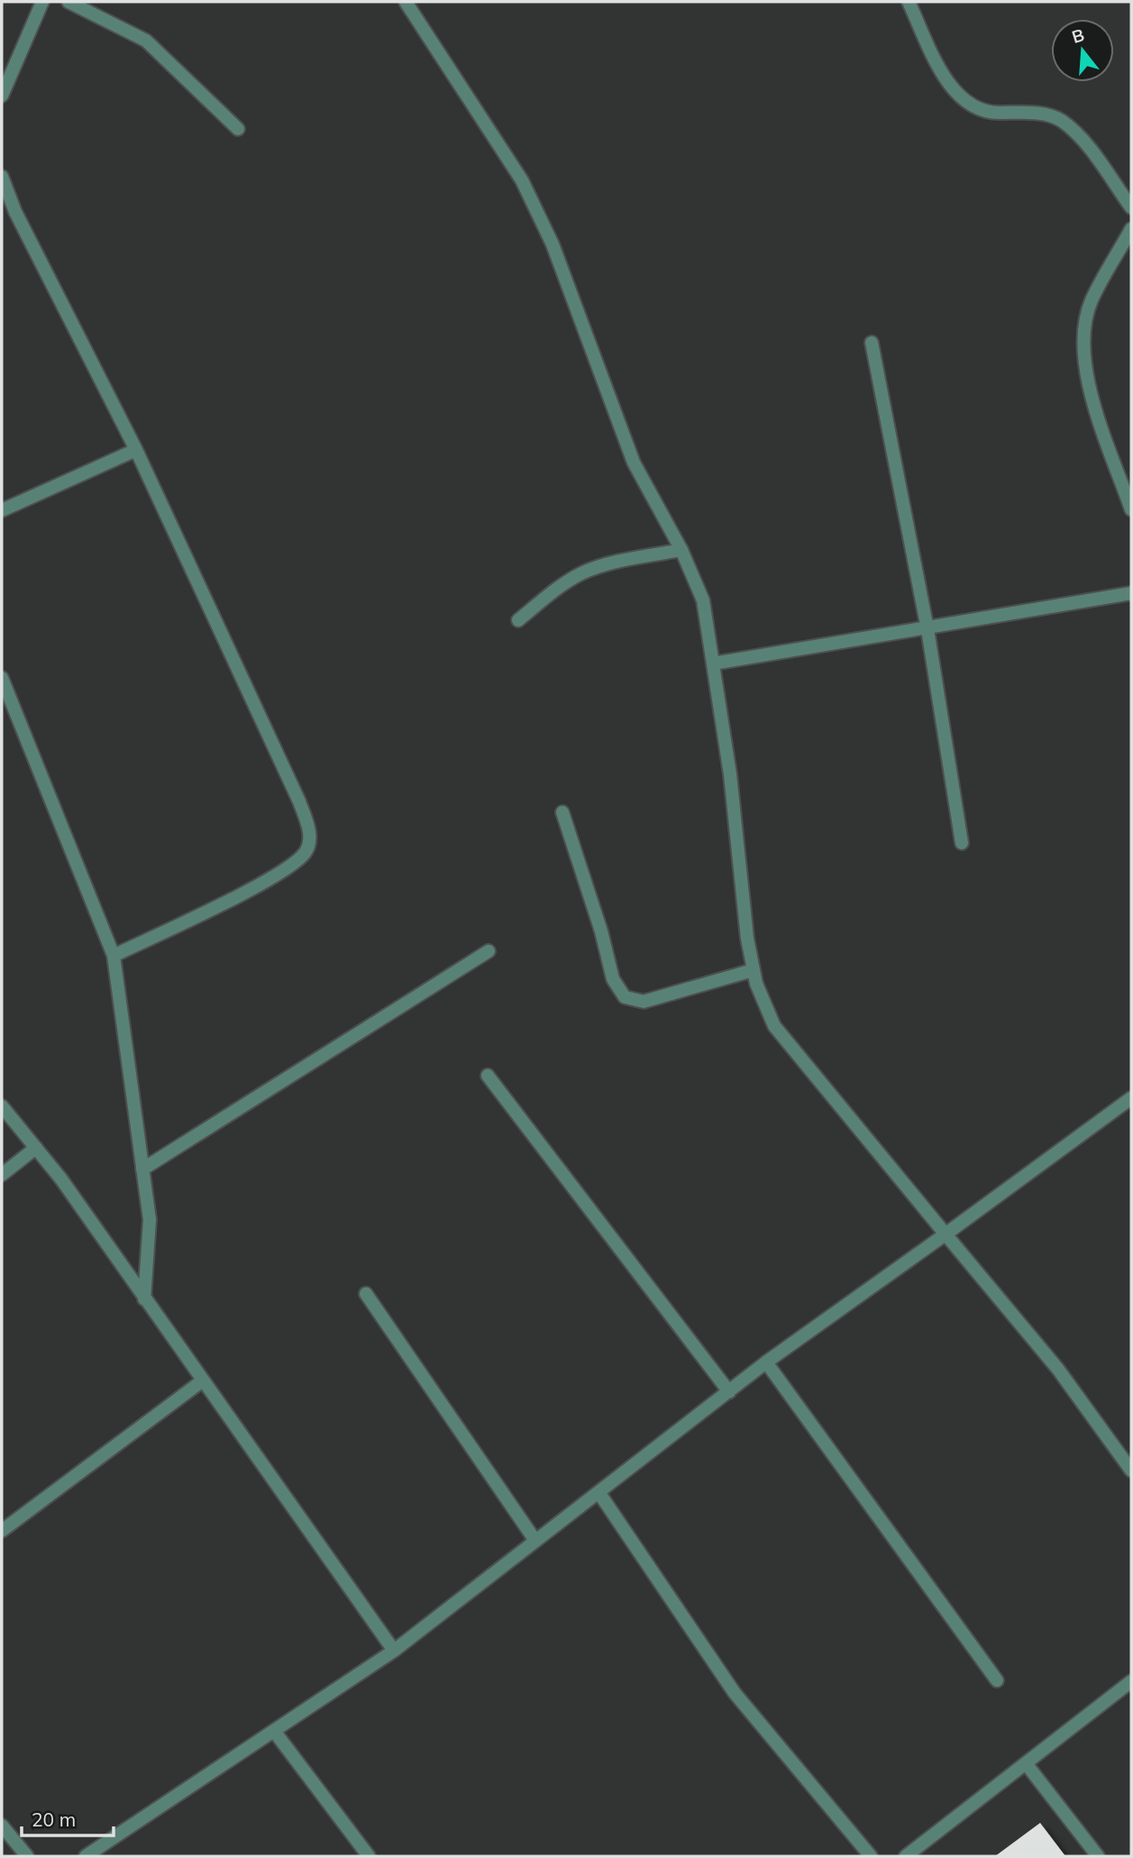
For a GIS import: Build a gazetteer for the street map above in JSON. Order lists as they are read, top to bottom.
{
  "scale_bar": "20 m",
  "north": "top"
}
